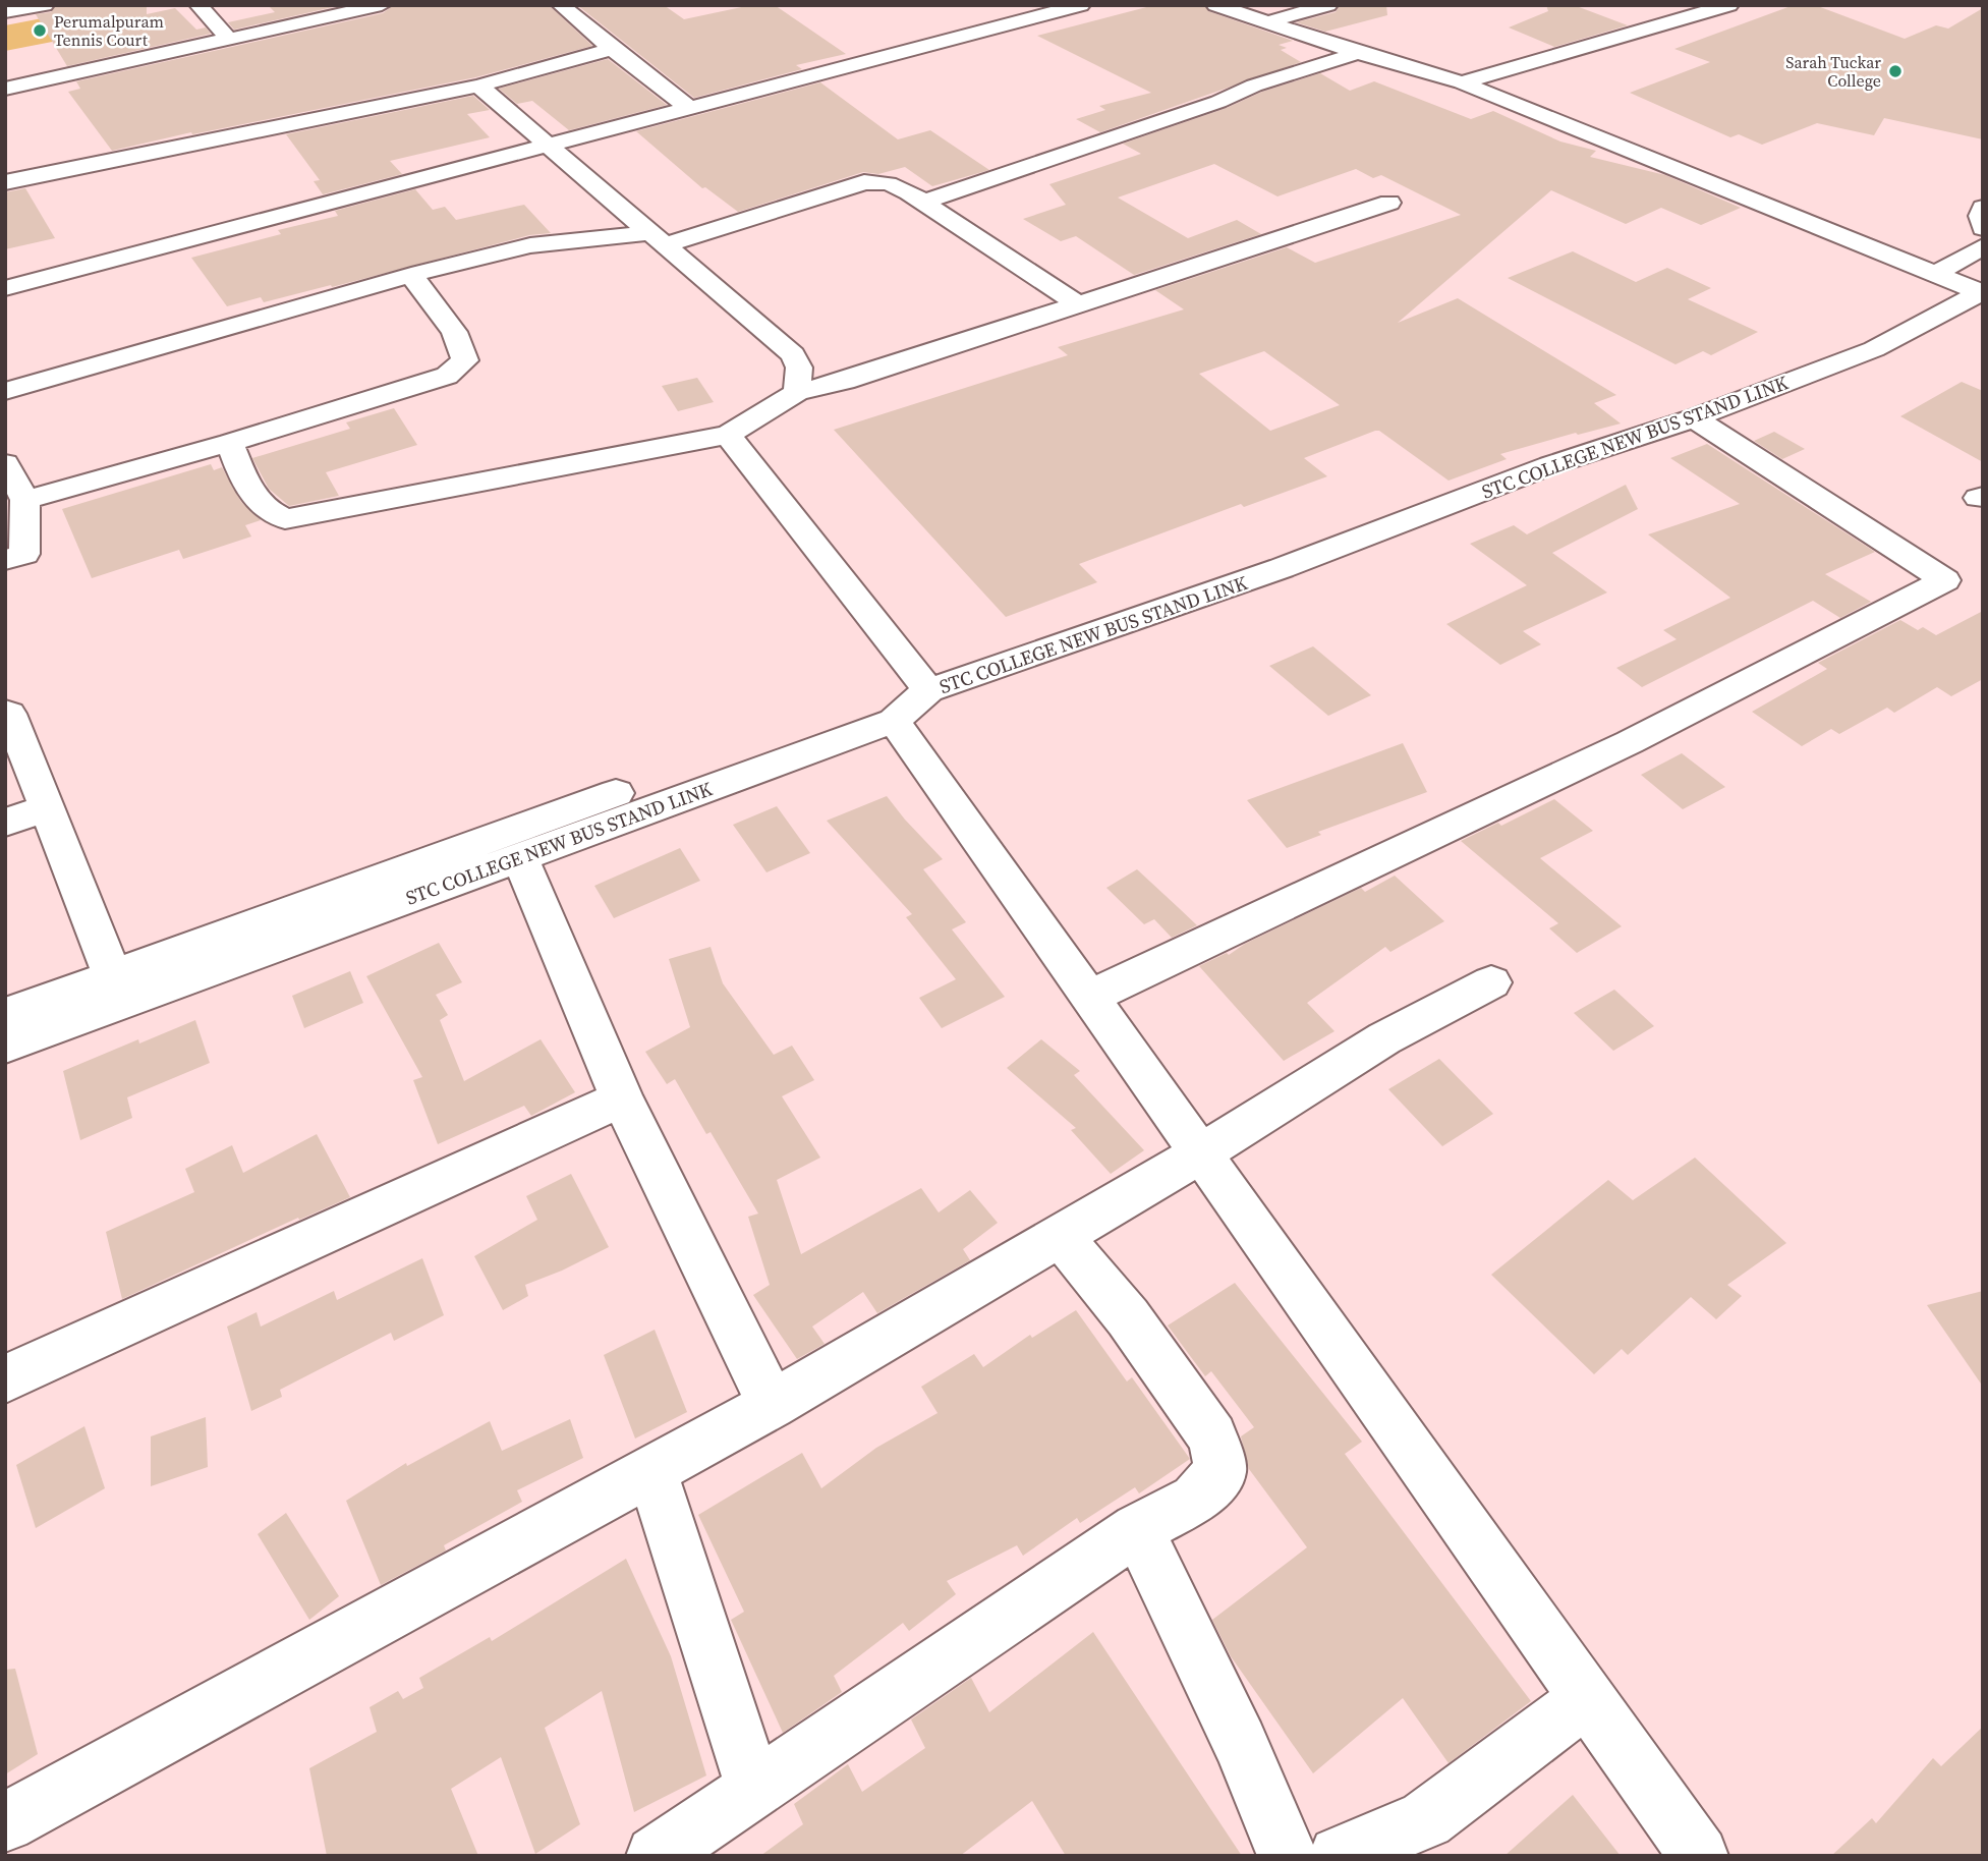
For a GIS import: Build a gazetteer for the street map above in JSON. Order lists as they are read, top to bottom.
{
  "streets": {
    "street": ["STC COLLEGE NEW BUS STAND LINK"]
  },
  "places": ["Perumalpuram Tennis Court", "Sarah Tuckar College"]
}
